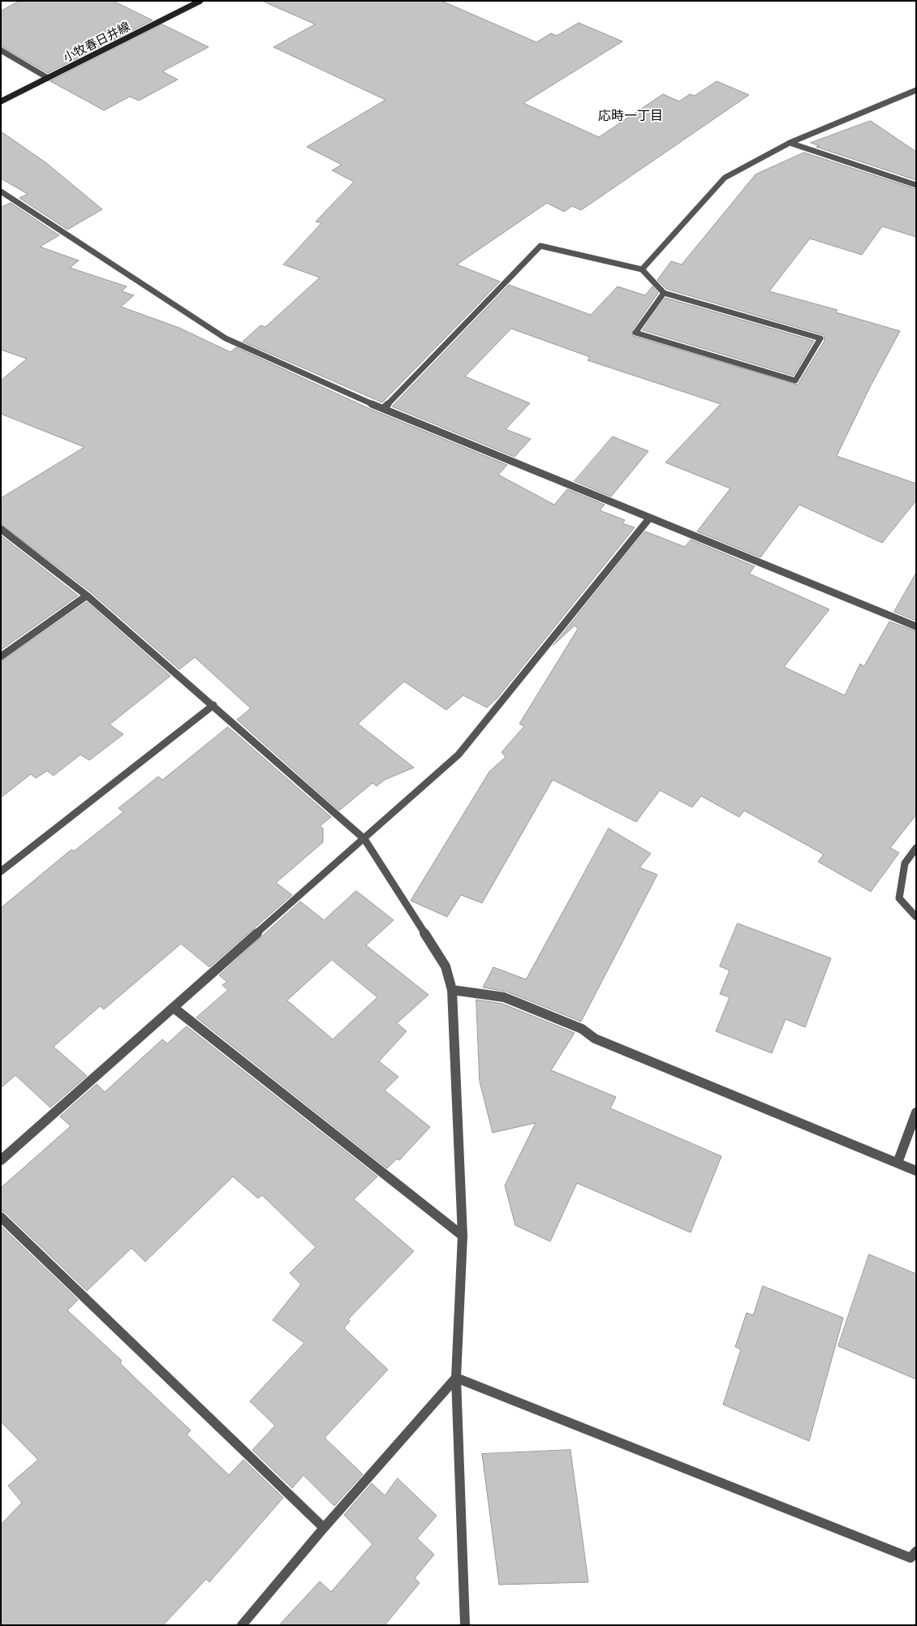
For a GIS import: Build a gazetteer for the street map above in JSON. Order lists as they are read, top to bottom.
{
  "streets": {
    "main road": ["小牧春日井線"]
  },
  "districts": ["応時一丁目"]
}
